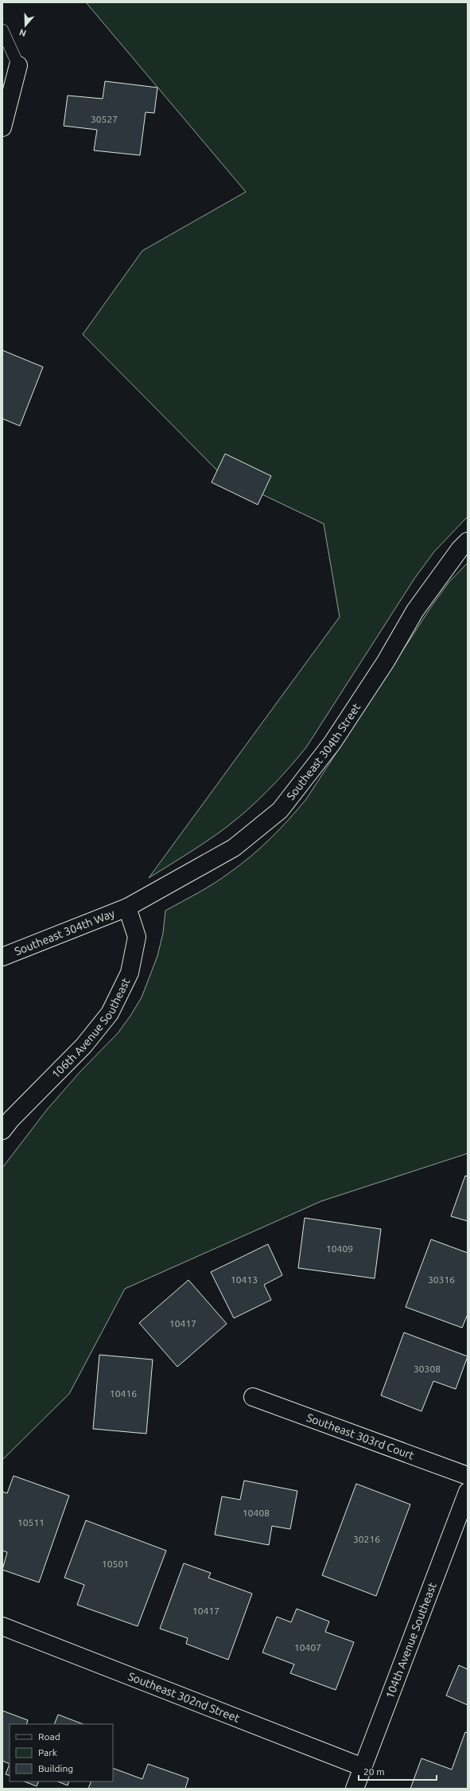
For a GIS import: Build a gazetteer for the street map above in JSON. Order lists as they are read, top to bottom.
{
  "streets": {
    "street": [
      "Southeast 304th Street",
      "Southeast 304th Way",
      "106th Avenue Southeast",
      "Southeast 303rd Court",
      "104th Avenue Southeast",
      "Southeast 302nd Street"
    ]
  },
  "crossings": [
    ["Southeast 304th Street", "Southeast 304th Way"],
    ["Southeast 304th Street", "106th Avenue Southeast"],
    ["Southeast 304th Way", "106th Avenue Southeast"],
    ["104th Avenue Southeast", "Southeast 302nd Street"]
  ],
  "house_numbers": [
    "30527",
    "10409",
    "10413",
    "30316",
    "10417",
    "30308",
    "10416",
    "10408",
    "10511",
    "30216",
    "10501",
    "10417",
    "10407"
  ],
  "legend": ["Road", "Park", "Building"],
  "scale_bar": "20 m",
  "north": "bottom"
}
